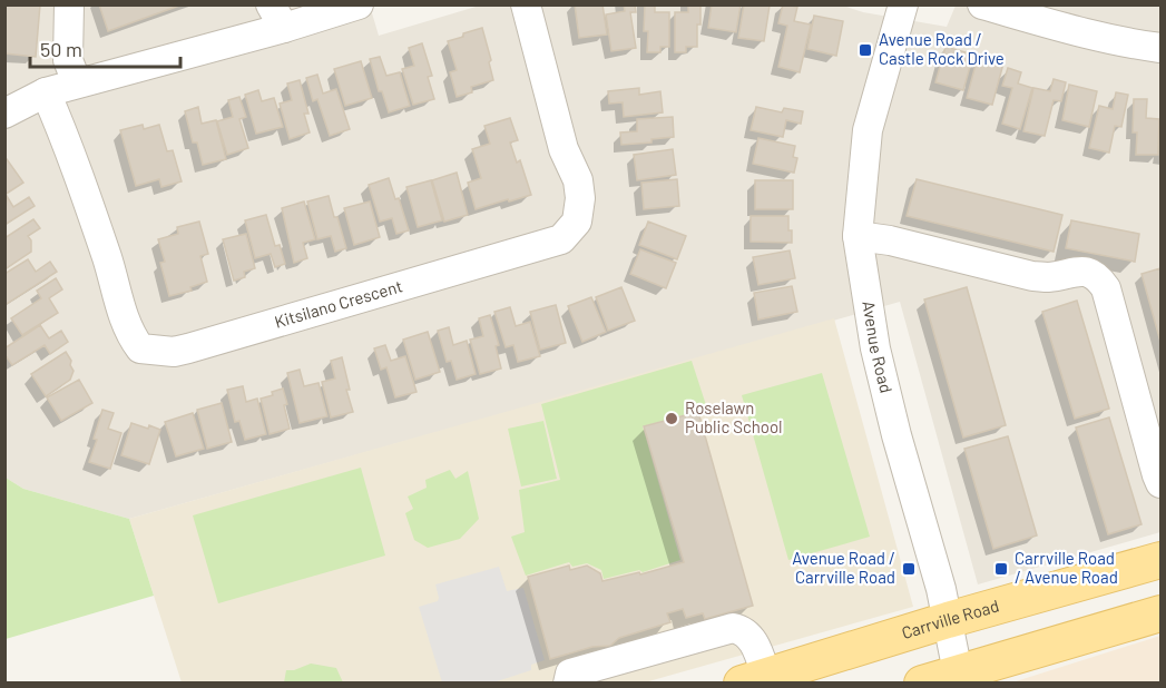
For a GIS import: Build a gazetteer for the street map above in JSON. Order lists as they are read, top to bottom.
{
  "streets": {
    "main road": ["Carrville Road"],
    "street": ["Kitsilano Crescent", "Avenue Road"]
  },
  "crossings": [
    ["Avenue Road", "Carrville Road"]
  ],
  "places": {
    "transit": ["Avenue Road / Castle Rock Drive", "Avenue Road / Carrville Road", "Carrville Road / Avenue Road"],
    "other": ["Roselawn Public School"]
  },
  "scale_bar": "50 m"
}
